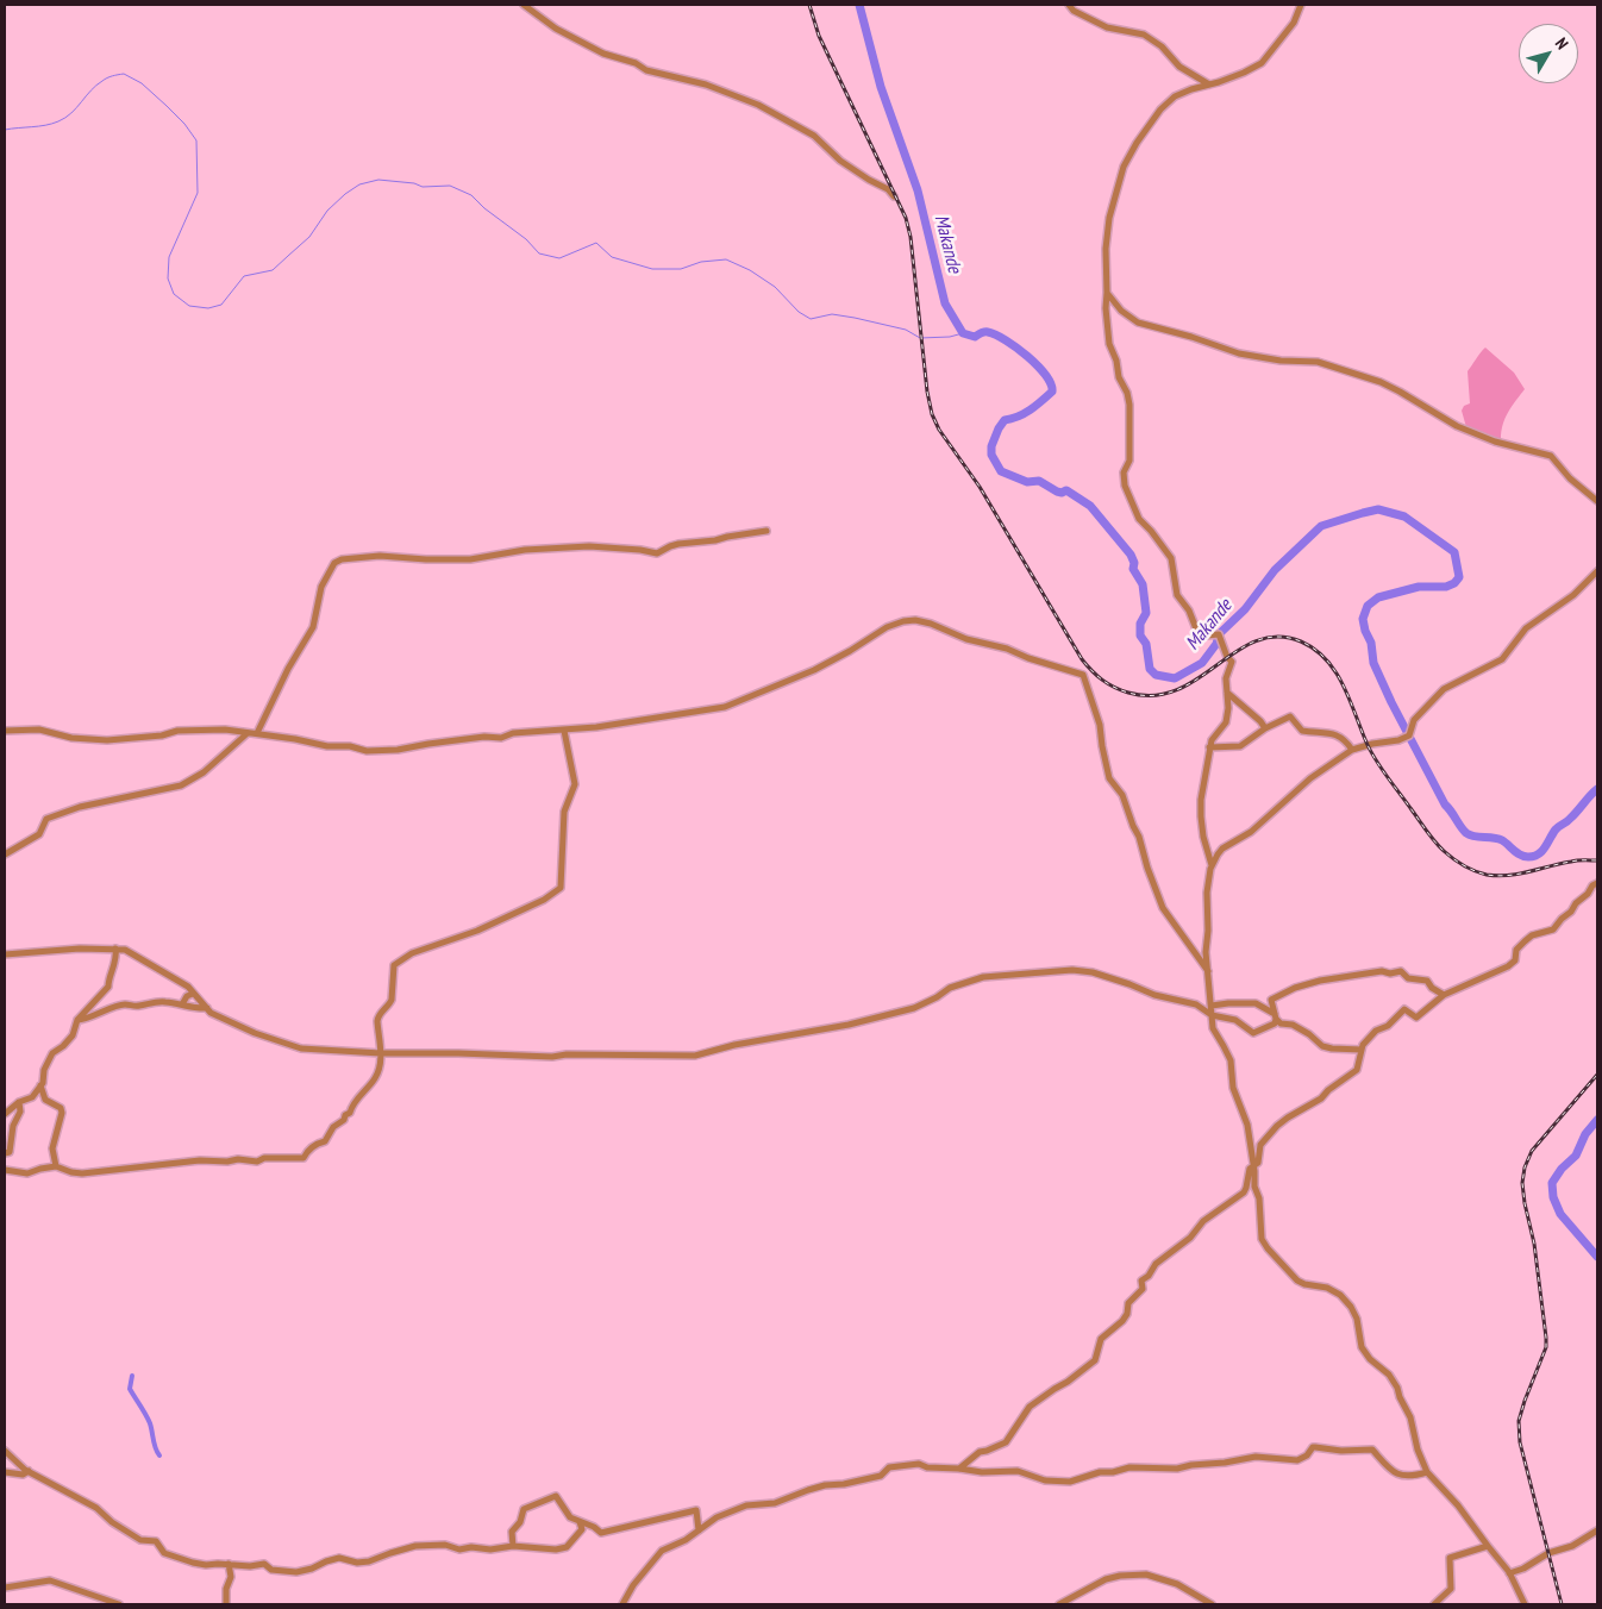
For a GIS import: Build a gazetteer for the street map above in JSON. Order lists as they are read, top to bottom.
{
  "water": ["Makande"],
  "north": "top right"
}
